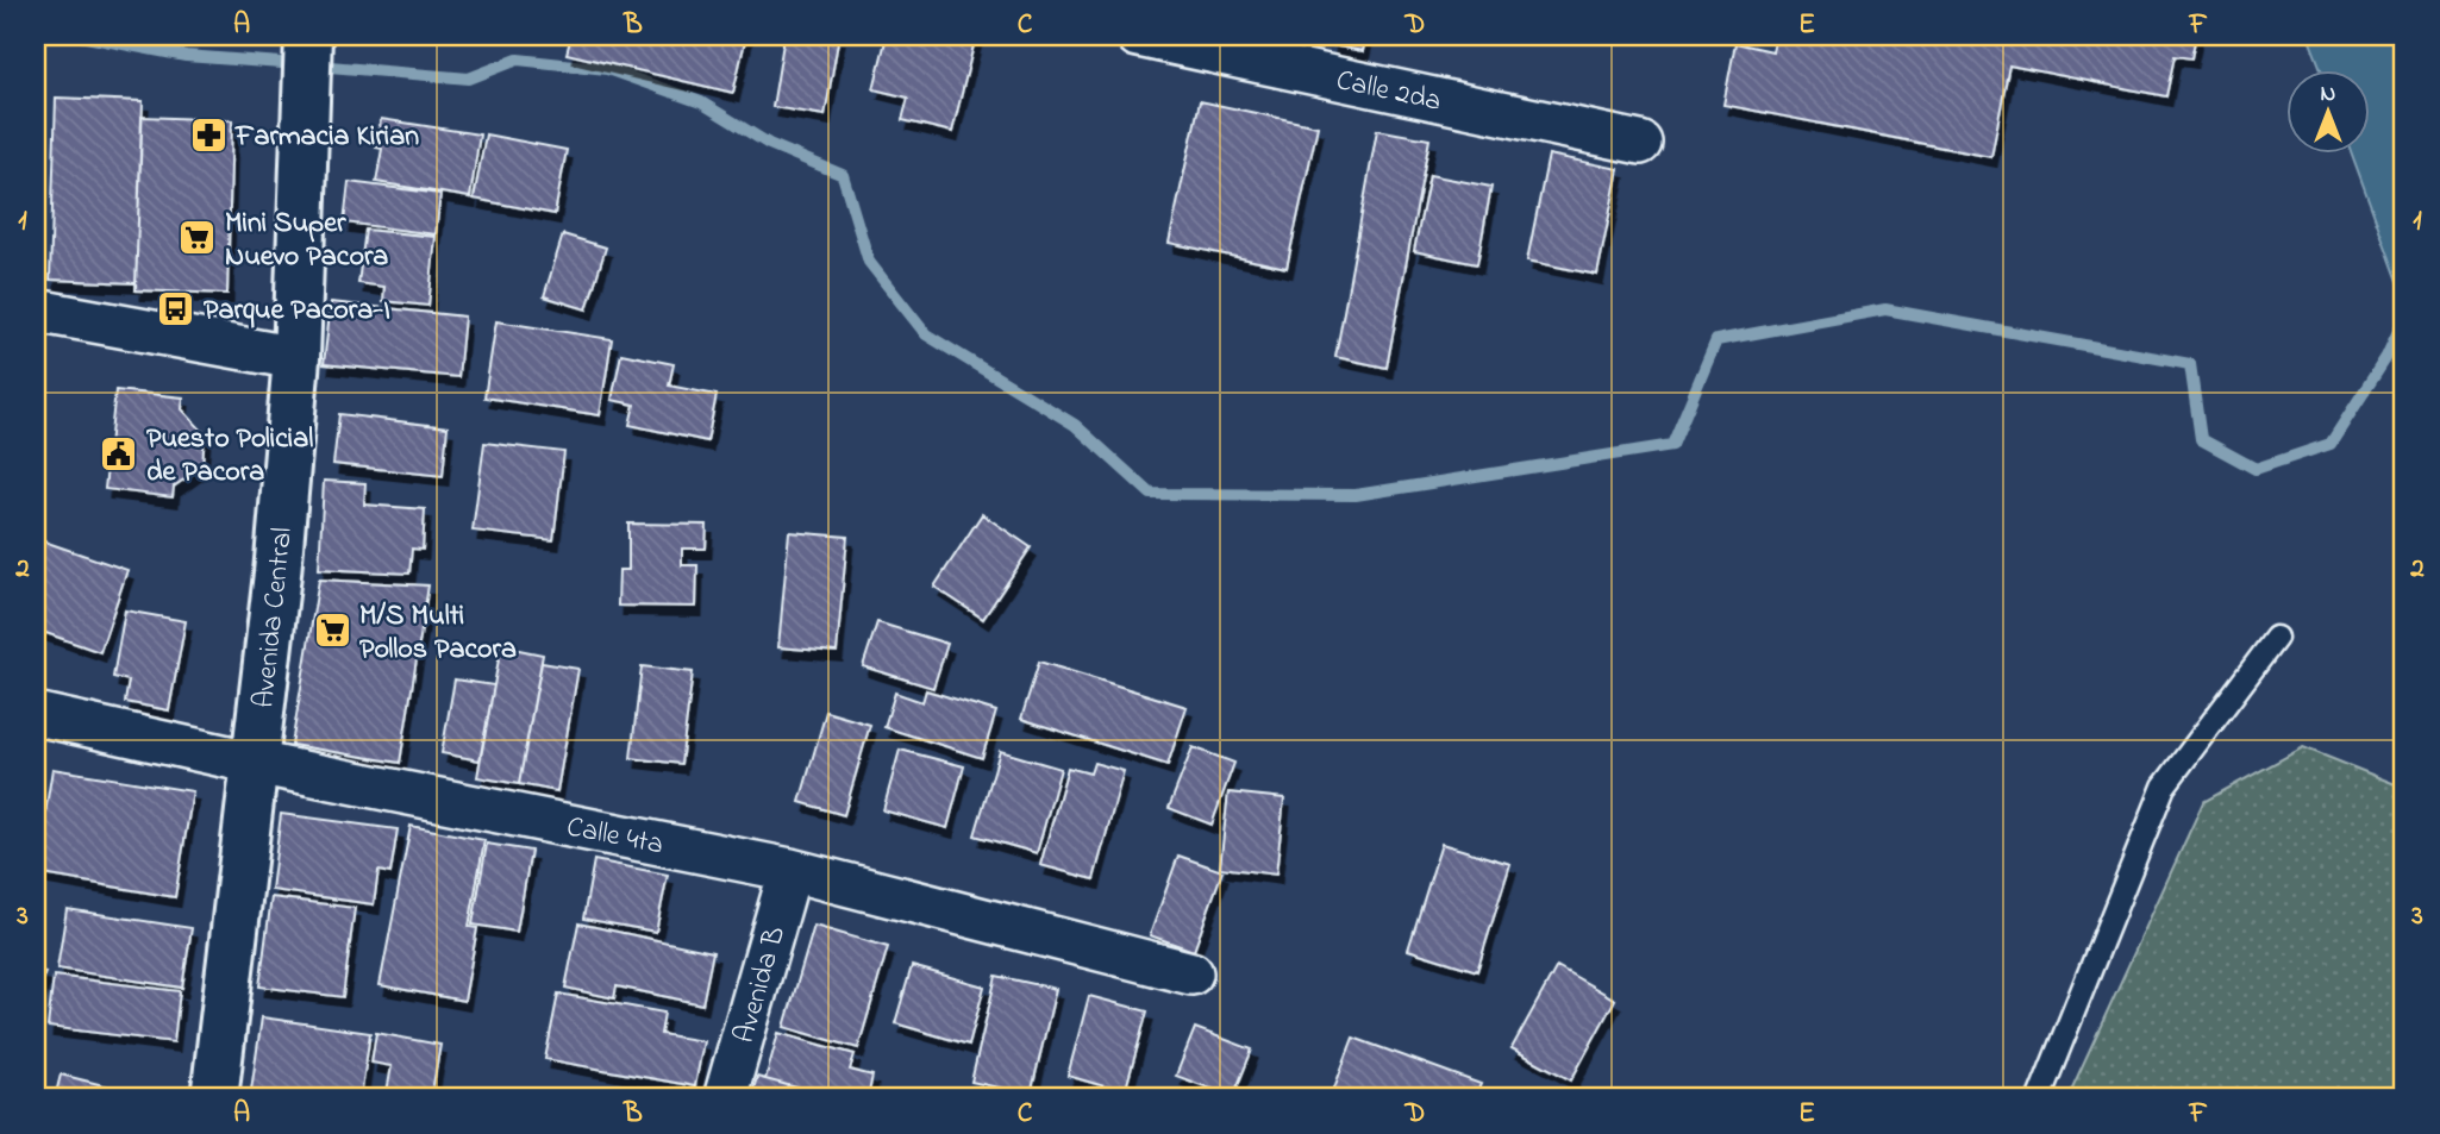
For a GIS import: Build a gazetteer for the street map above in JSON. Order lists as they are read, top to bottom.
{
  "streets": {
    "street": [
      "Calle 2da",
      "Avenida Central",
      "Calle 4ta",
      "Avenida B"
    ]
  },
  "crossings": [
    ["Avenida Central", "Calle 4ta"],
    ["Calle 4ta", "Avenida B"]
  ],
  "places": {
    "pharmacy": ["Farmacia Kirian"],
    "supermarket": ["Mini Super Nuevo Pacora", "M/S Multi Pollos Pacora"],
    "bus stop": ["Parque Pacora-I"],
    "public building": ["Puesto Policial de Pacora"]
  },
  "north": "top",
  "grid": {
    "columns": [
      "A",
      "B",
      "C",
      "D",
      "E",
      "F"
    ],
    "rows": ["1", "2", "3"]
  }
}
